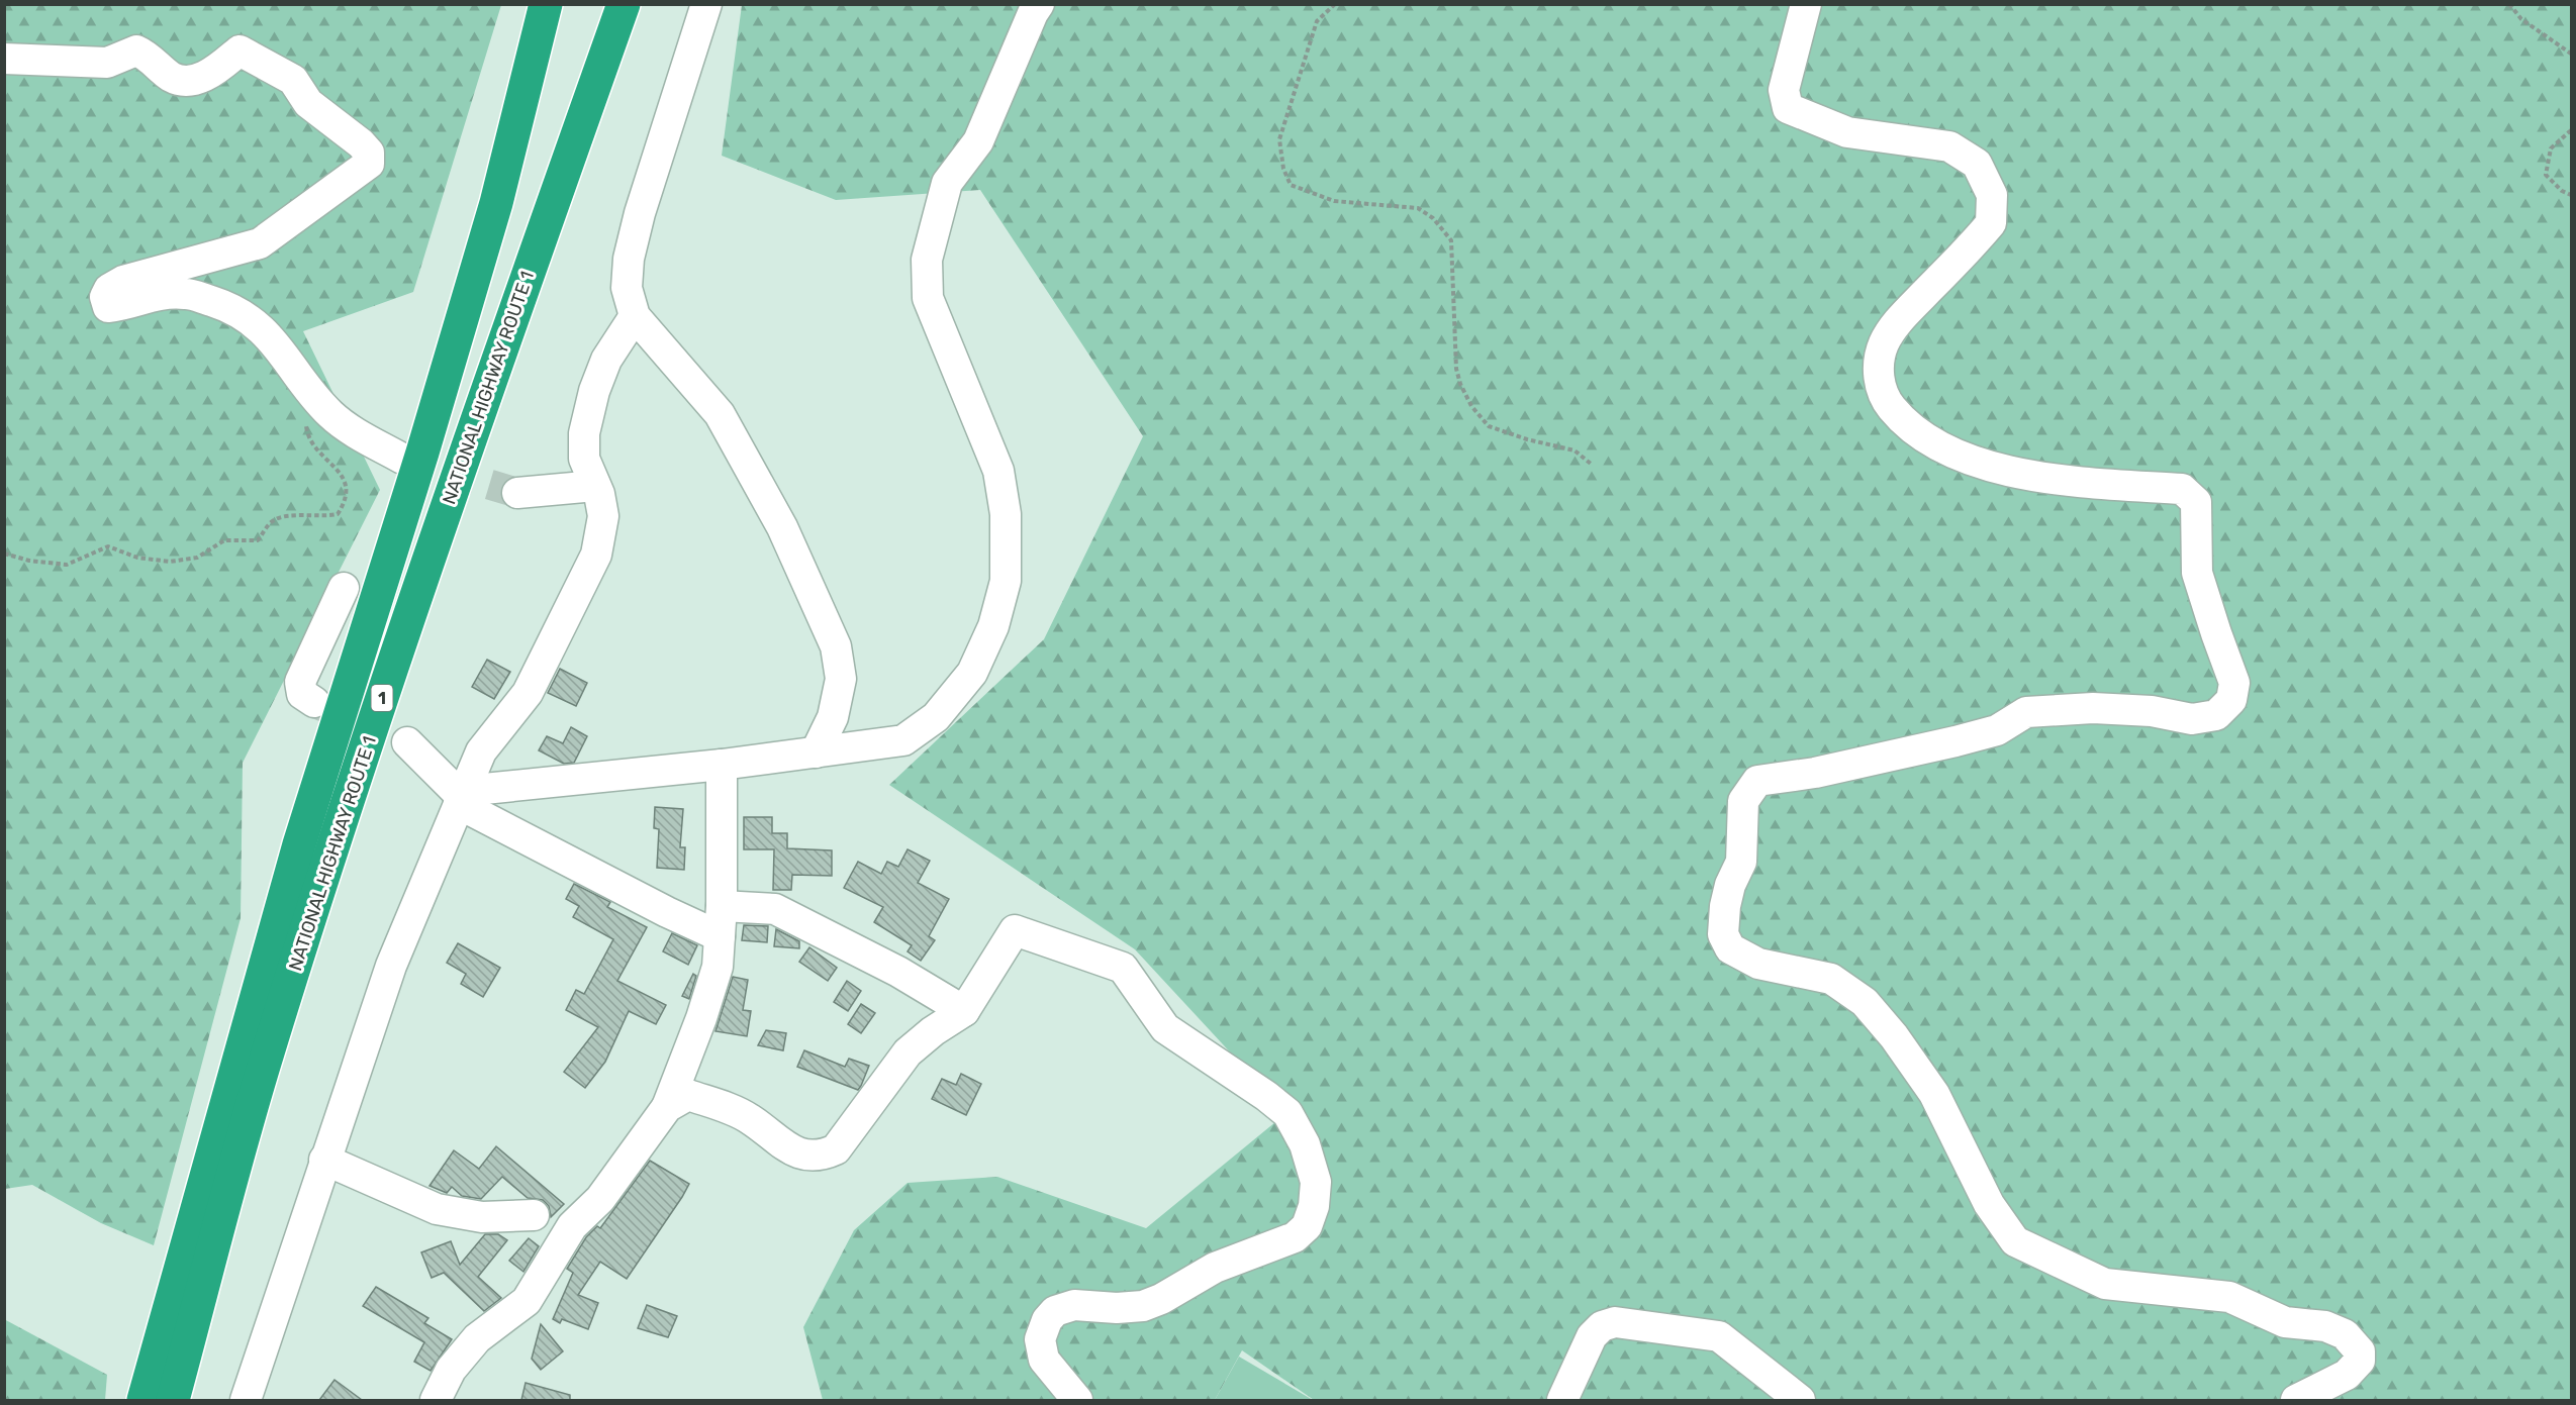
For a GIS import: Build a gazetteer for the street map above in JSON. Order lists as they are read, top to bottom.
{
  "streets": {
    "highway": ["NATIONAL HIGHWAY ROUTE 1", "1"]
  }
}
